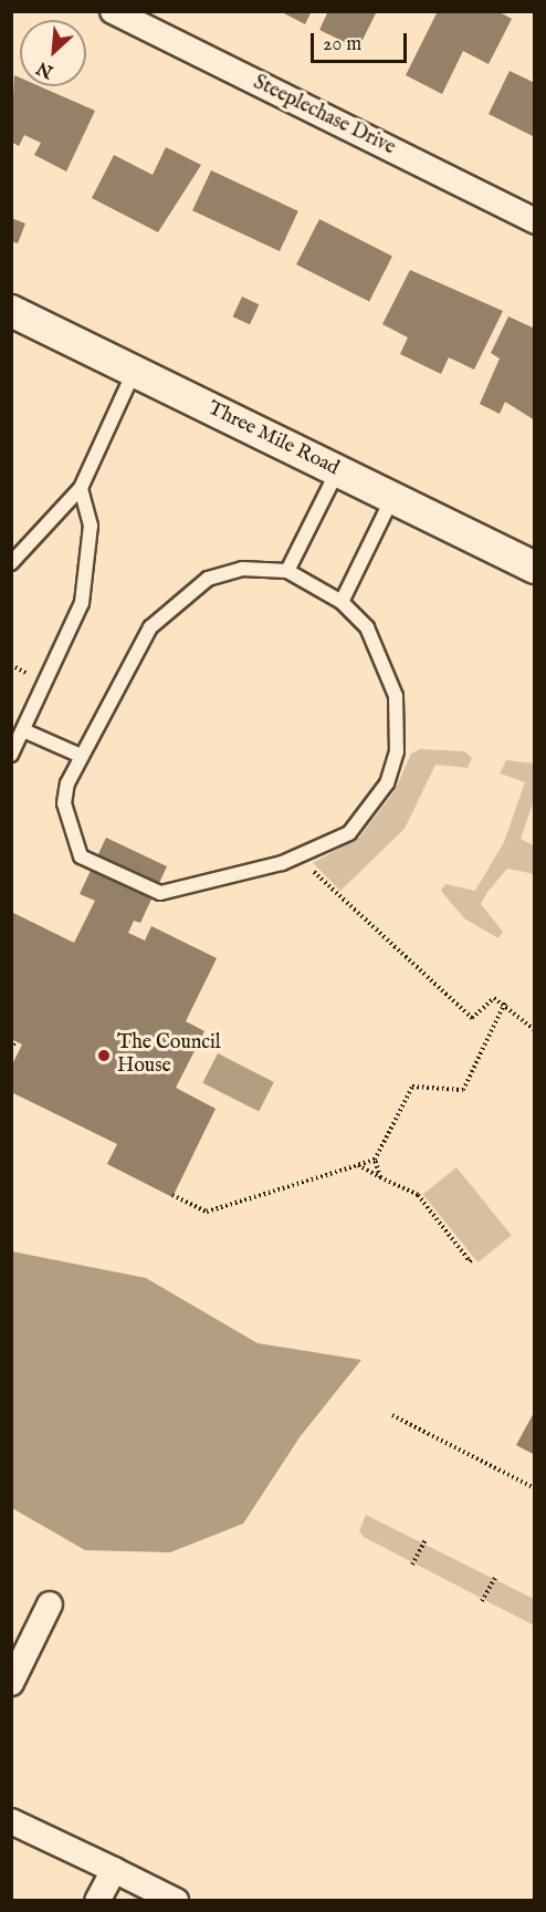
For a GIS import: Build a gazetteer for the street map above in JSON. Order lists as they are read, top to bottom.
{
  "streets": {
    "street": ["Steeplechase Drive", "Three Mile Road"]
  },
  "places": ["The Council House"],
  "scale_bar": "20 m",
  "north": "bottom left"
}
